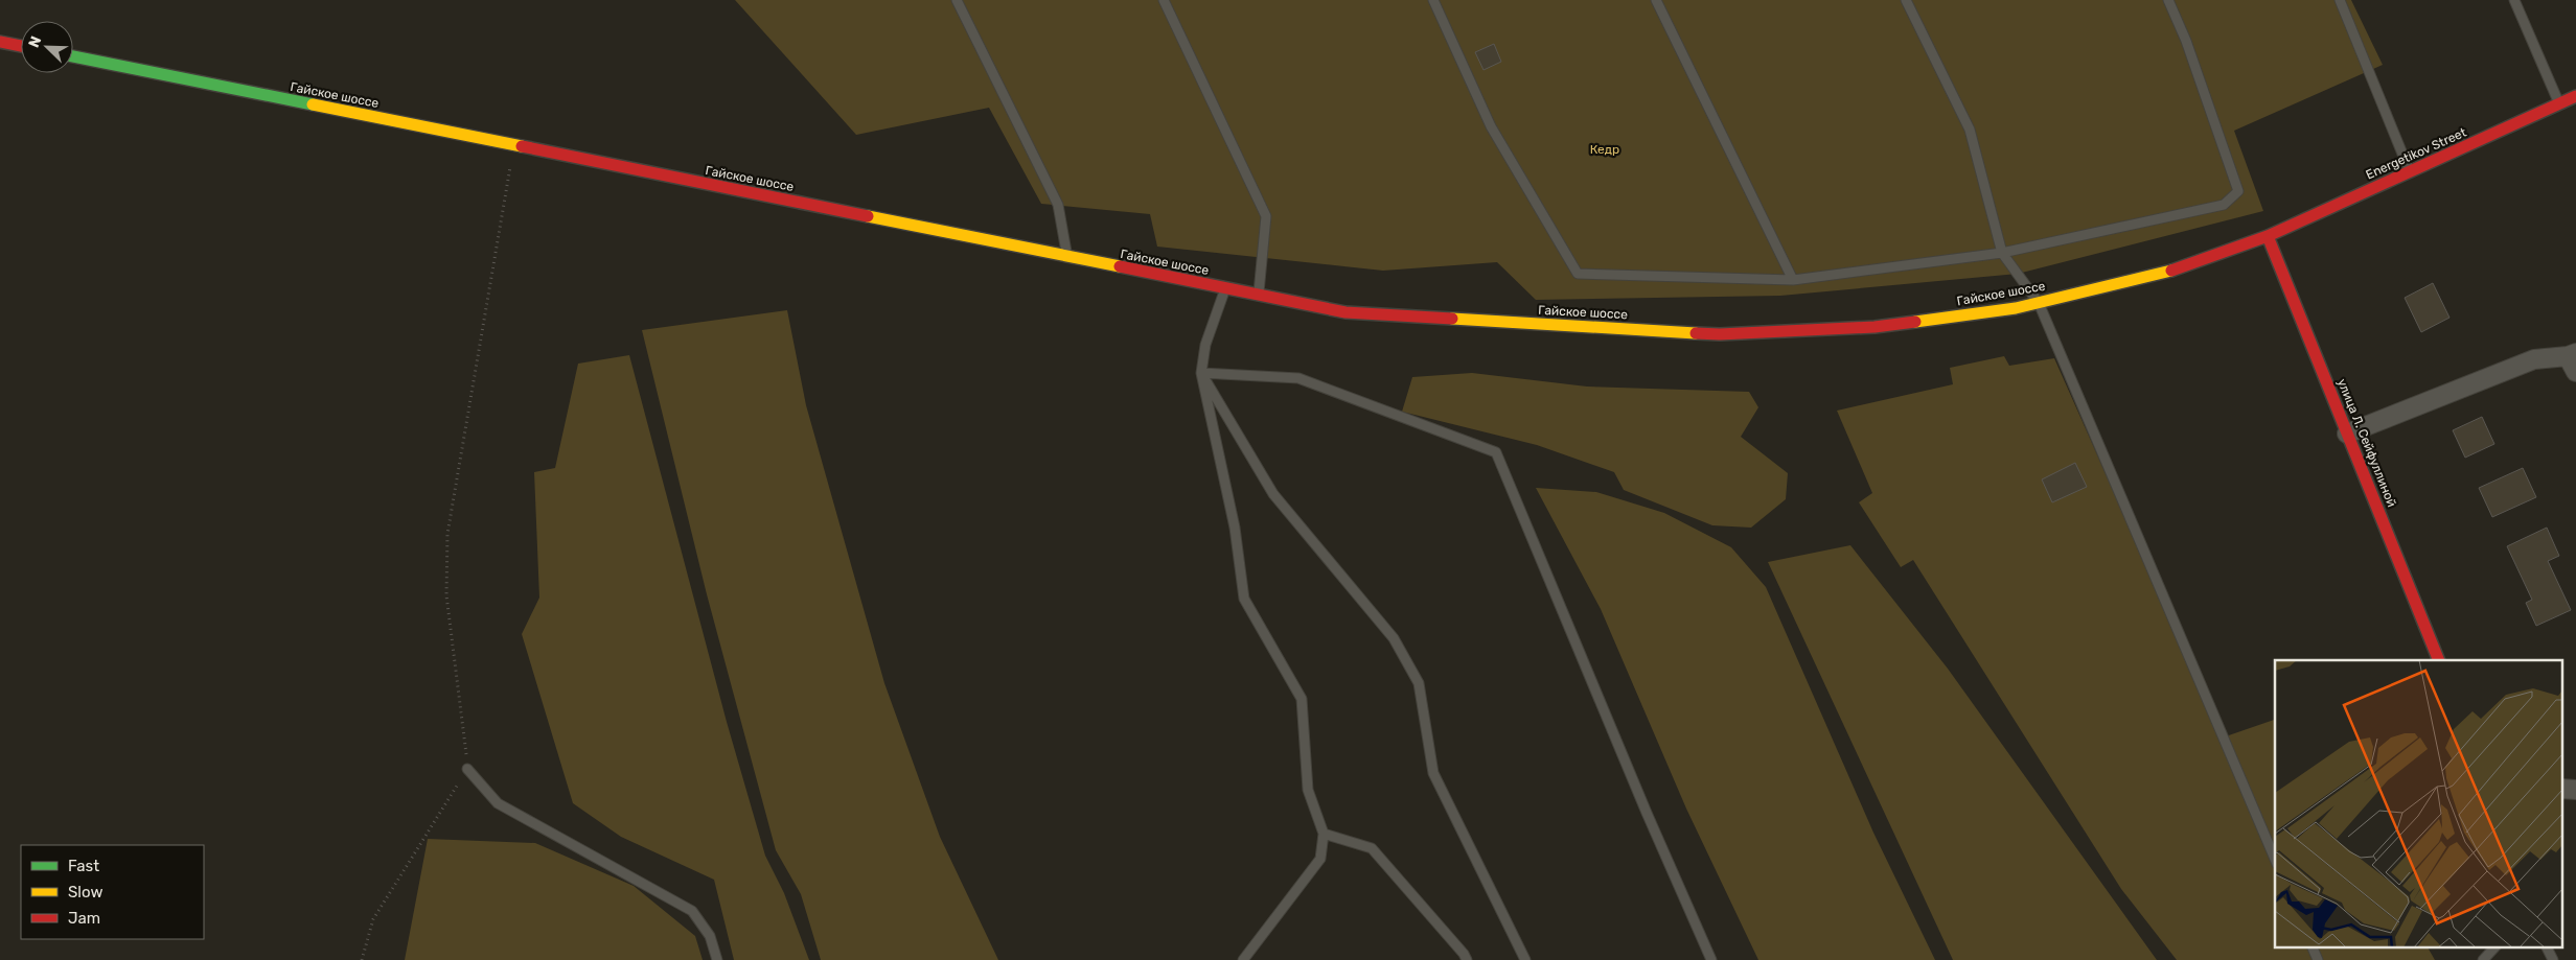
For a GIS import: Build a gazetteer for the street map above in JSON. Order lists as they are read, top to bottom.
{
  "streets": {
    "main road": ["Гайское шоссе", "Energetikov Street", "улица Л. Сейфуллиной"]
  },
  "crossings": [
    ["Гайское шоссе", "Energetikov Street"],
    ["Гайское шоссе", "улица Л. Сейфуллиной"],
    ["Energetikov Street", "улица Л. Сейфуллиной"]
  ],
  "parks": ["Кедр"],
  "legend": ["Fast", "Slow", "Jam"],
  "north": "top left"
}
